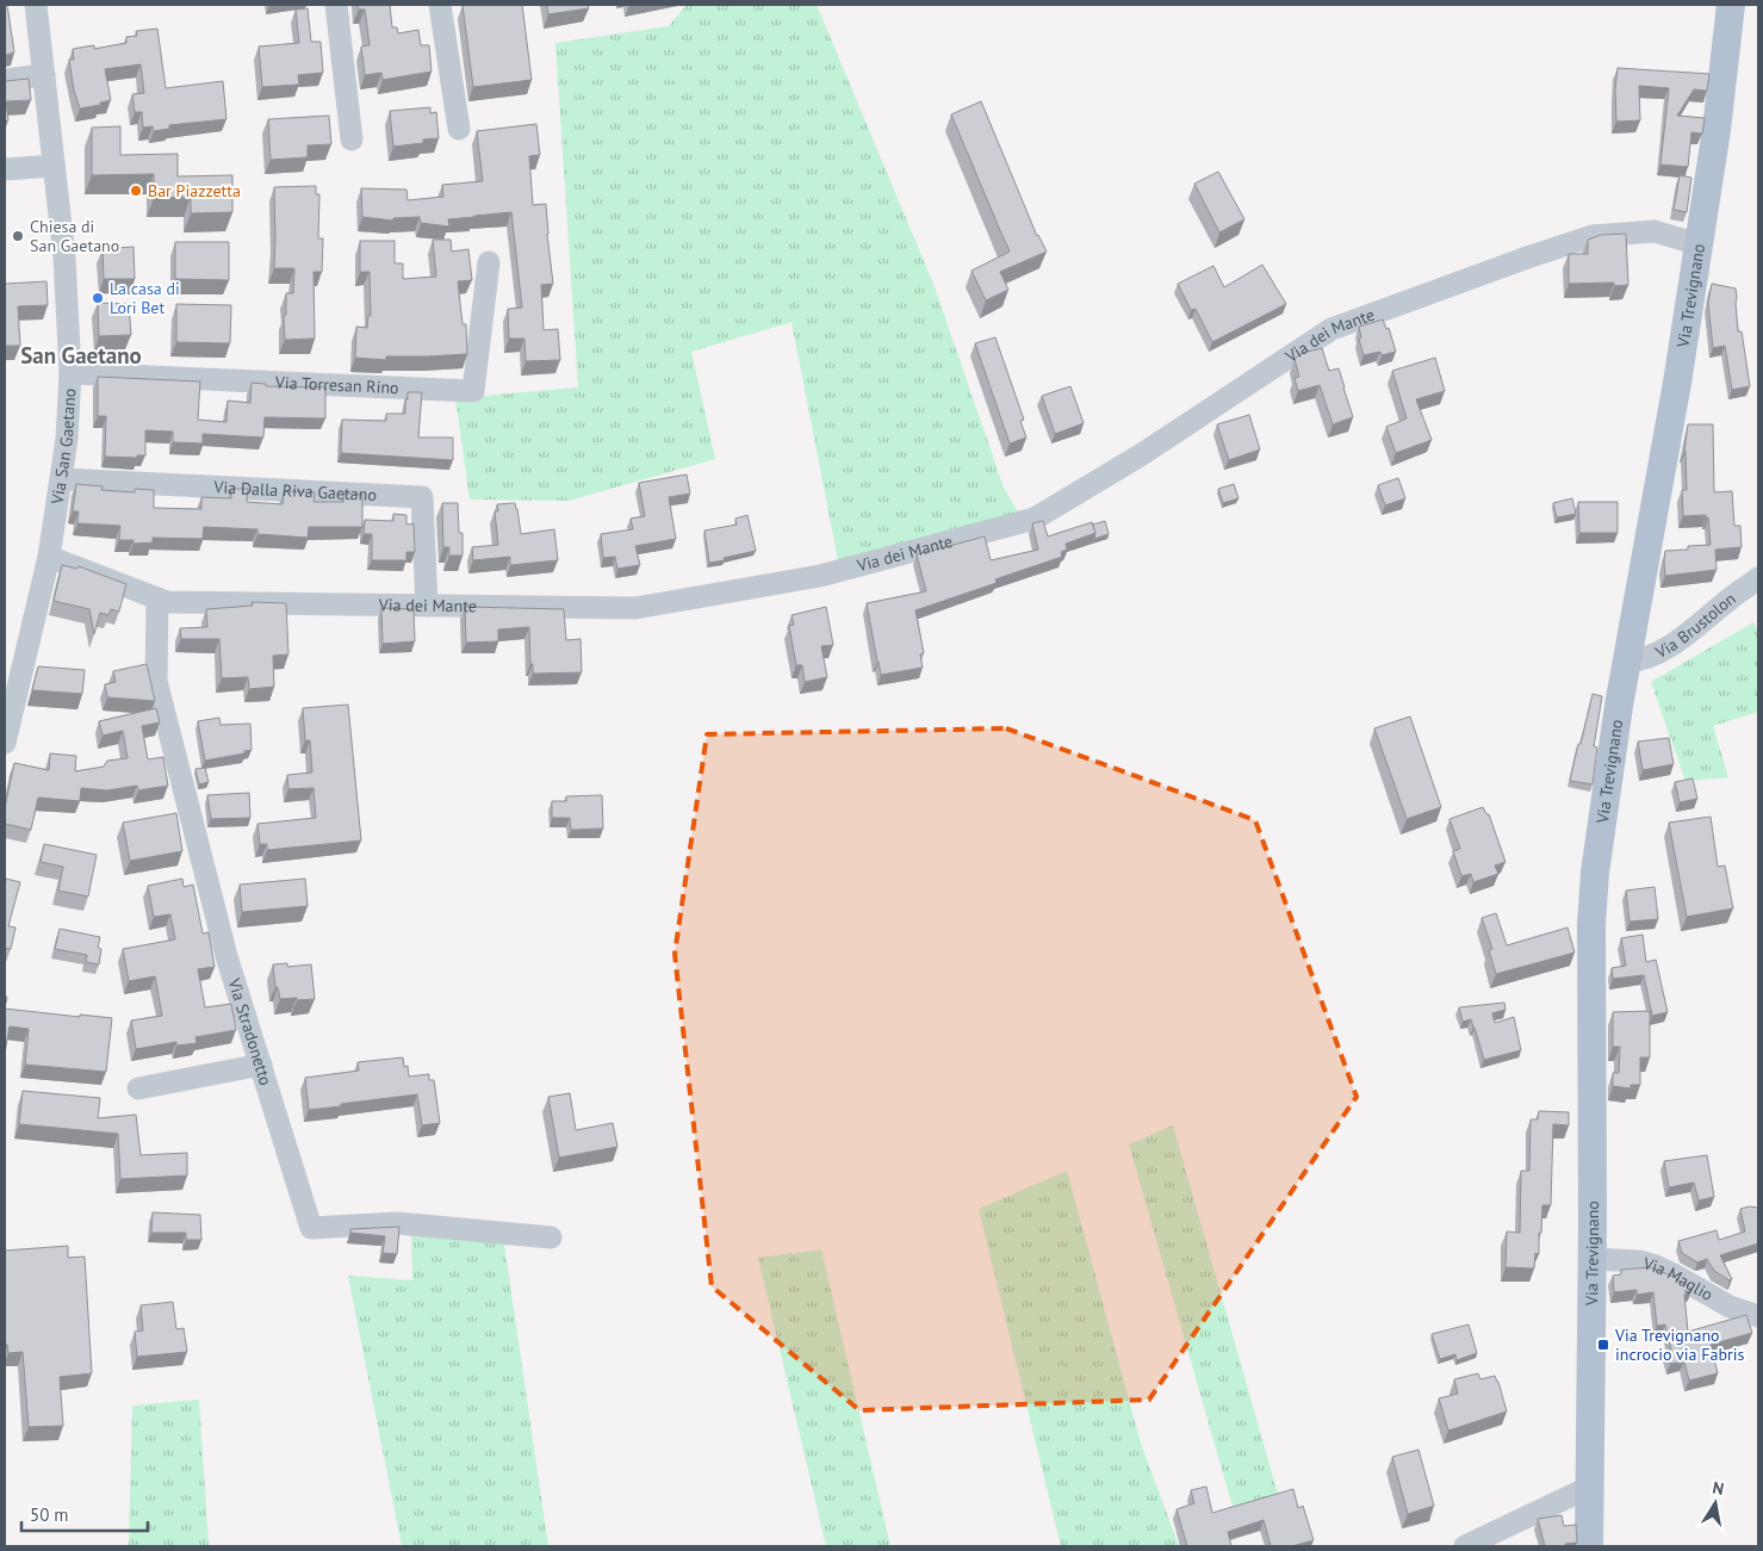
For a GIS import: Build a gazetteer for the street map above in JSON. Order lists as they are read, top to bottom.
{
  "streets": {
    "main road": ["Via Trevignano"],
    "street": [
      "Via dei Mante",
      "Via Torresan Rino",
      "Via San Gaetano",
      "Via Dalla Riva Gaetano",
      "Via Brustolon",
      "Via Stradonetto",
      "Via Maglio"
    ]
  },
  "crossings": [
    ["Via Trevignano", "Via dei Mante"],
    ["Via Trevignano", "Via Brustolon"],
    ["Via Trevignano", "Via Maglio"],
    ["Via dei Mante", "Via San Gaetano"],
    ["Via dei Mante", "Via Dalla Riva Gaetano"],
    ["Via dei Mante", "Via Stradonetto"],
    ["Via Torresan Rino", "Via San Gaetano"],
    ["Via San Gaetano", "Via Dalla Riva Gaetano"]
  ],
  "districts": ["San Gaetano"],
  "places": {
    "other": ["Bar Piazzetta", "Chiesa di San Gaetano", "La casa di Lori Bet"],
    "transit": ["Via Trevignano incrocio via Fabris"]
  },
  "scale_bar": "50 m",
  "north": "top"
}
